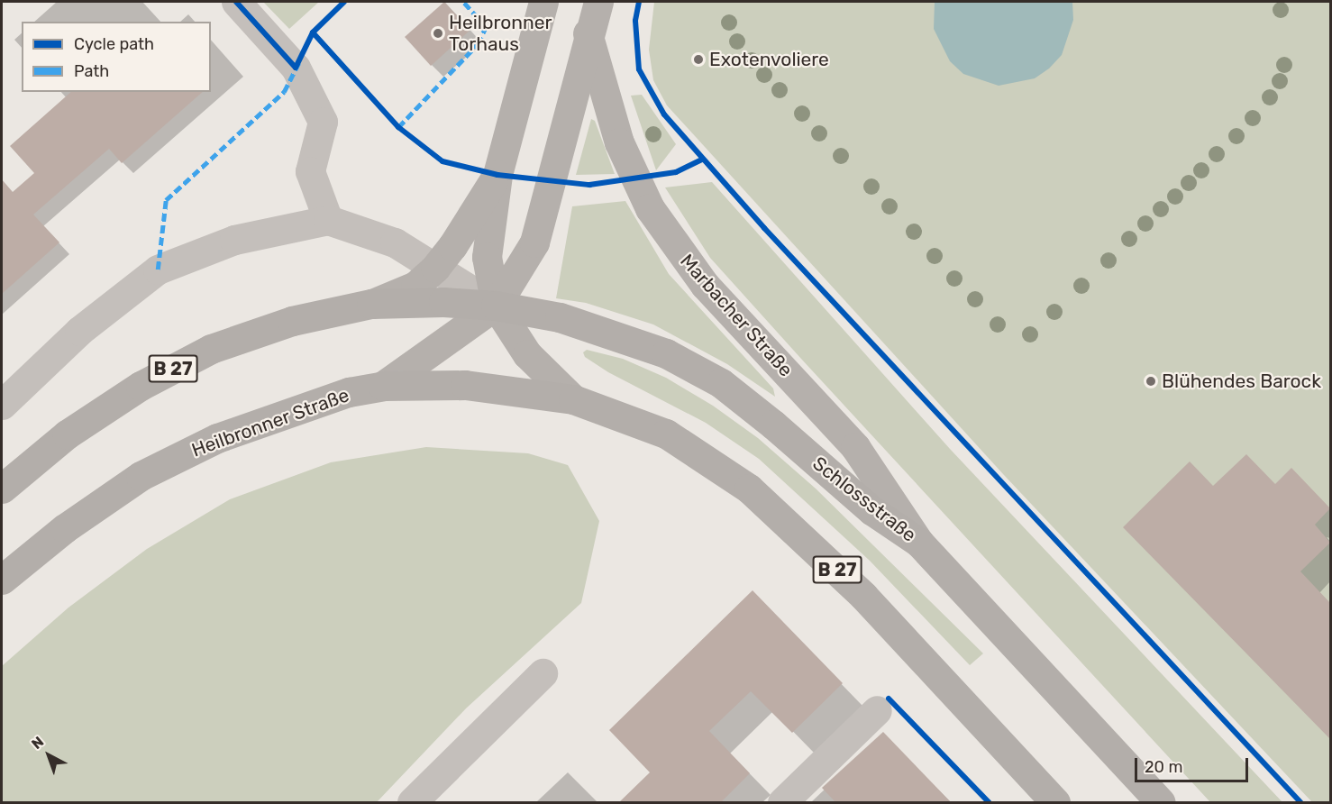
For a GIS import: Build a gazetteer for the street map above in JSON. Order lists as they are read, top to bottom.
{
  "streets": {
    "main road": [
      "Marbacher Straße",
      "B 27",
      "Heilbronner Straße",
      "Schlossstraße"
    ]
  },
  "crossings": [
    ["Marbacher Straße", "Schlossstraße"],
    ["B 27", "Heilbronner Straße"],
    ["B 27", "Schlossstraße"]
  ],
  "places": ["Heilbronner Torhaus", "Exotenvoliere", "Blühendes Barock"],
  "legend": ["Cycle path", "Path"],
  "scale_bar": "20 m",
  "north": "top left"
}
